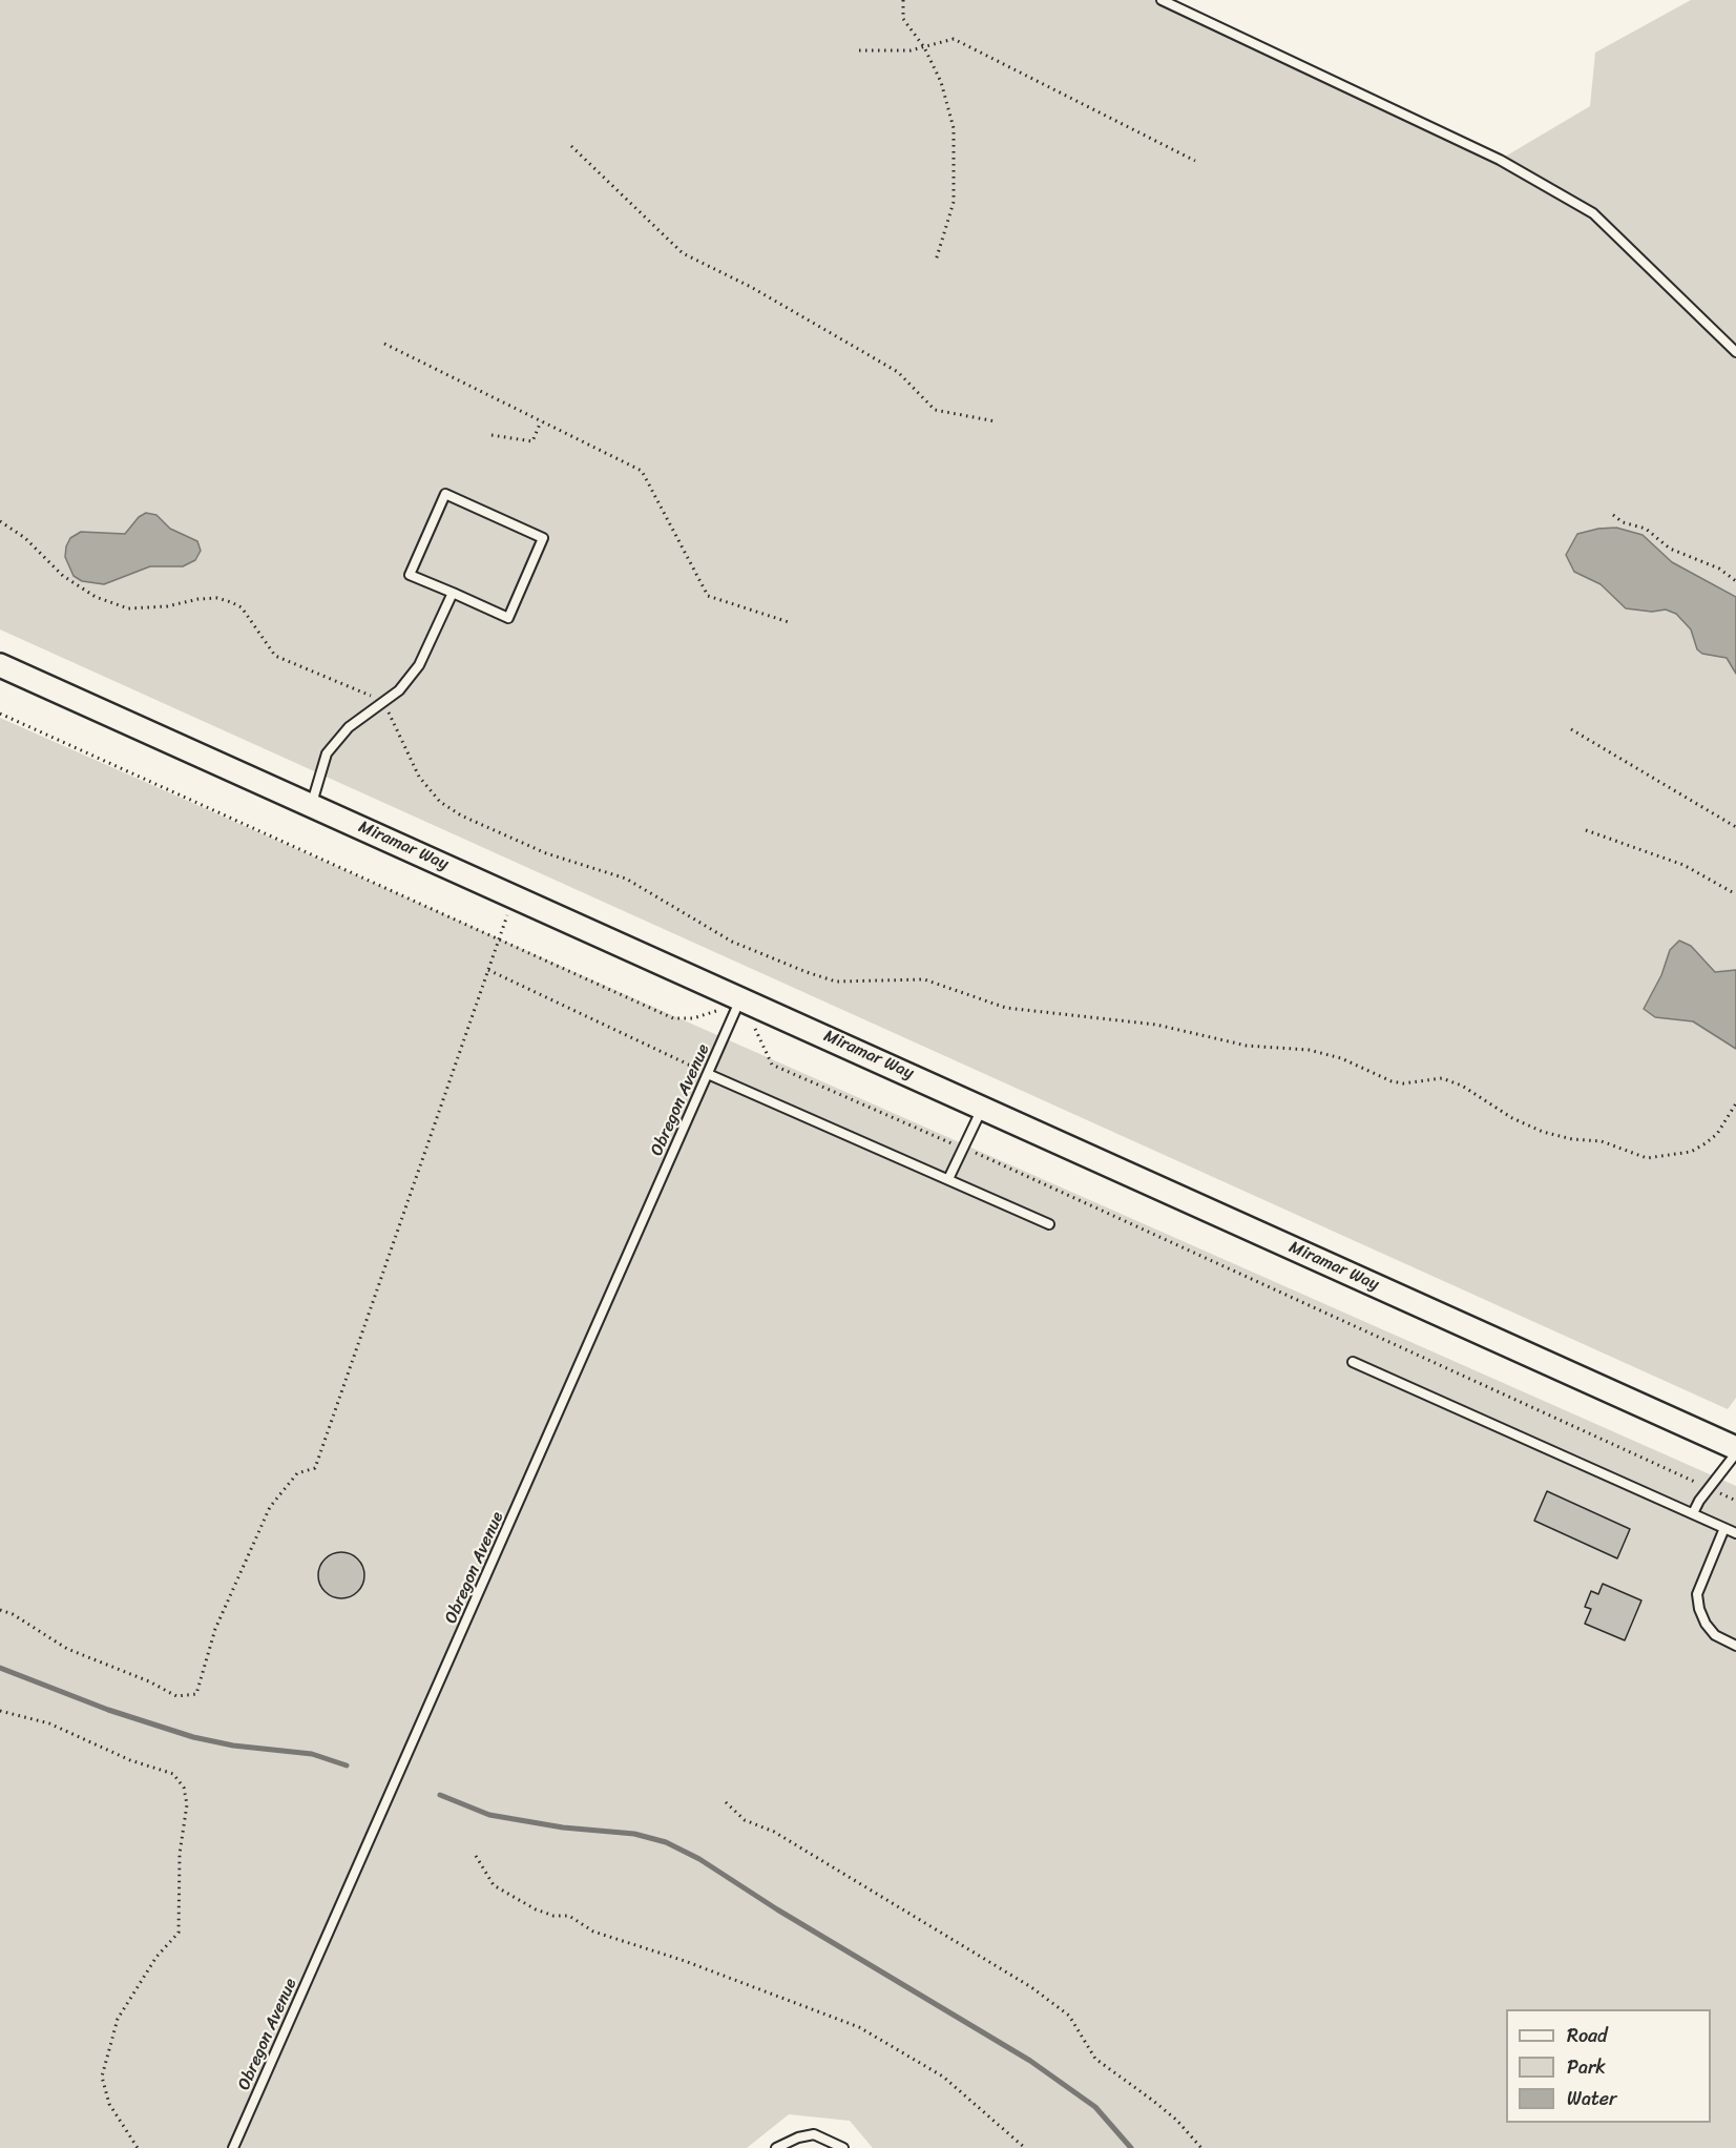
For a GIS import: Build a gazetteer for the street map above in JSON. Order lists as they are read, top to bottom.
{
  "streets": {
    "street": ["Miramar Way"],
    "lane": ["Obregon Avenue"]
  },
  "crossings": [
    ["Miramar Way", "Obregon Avenue"]
  ],
  "legend": ["Road", "Park", "Water"]
}
